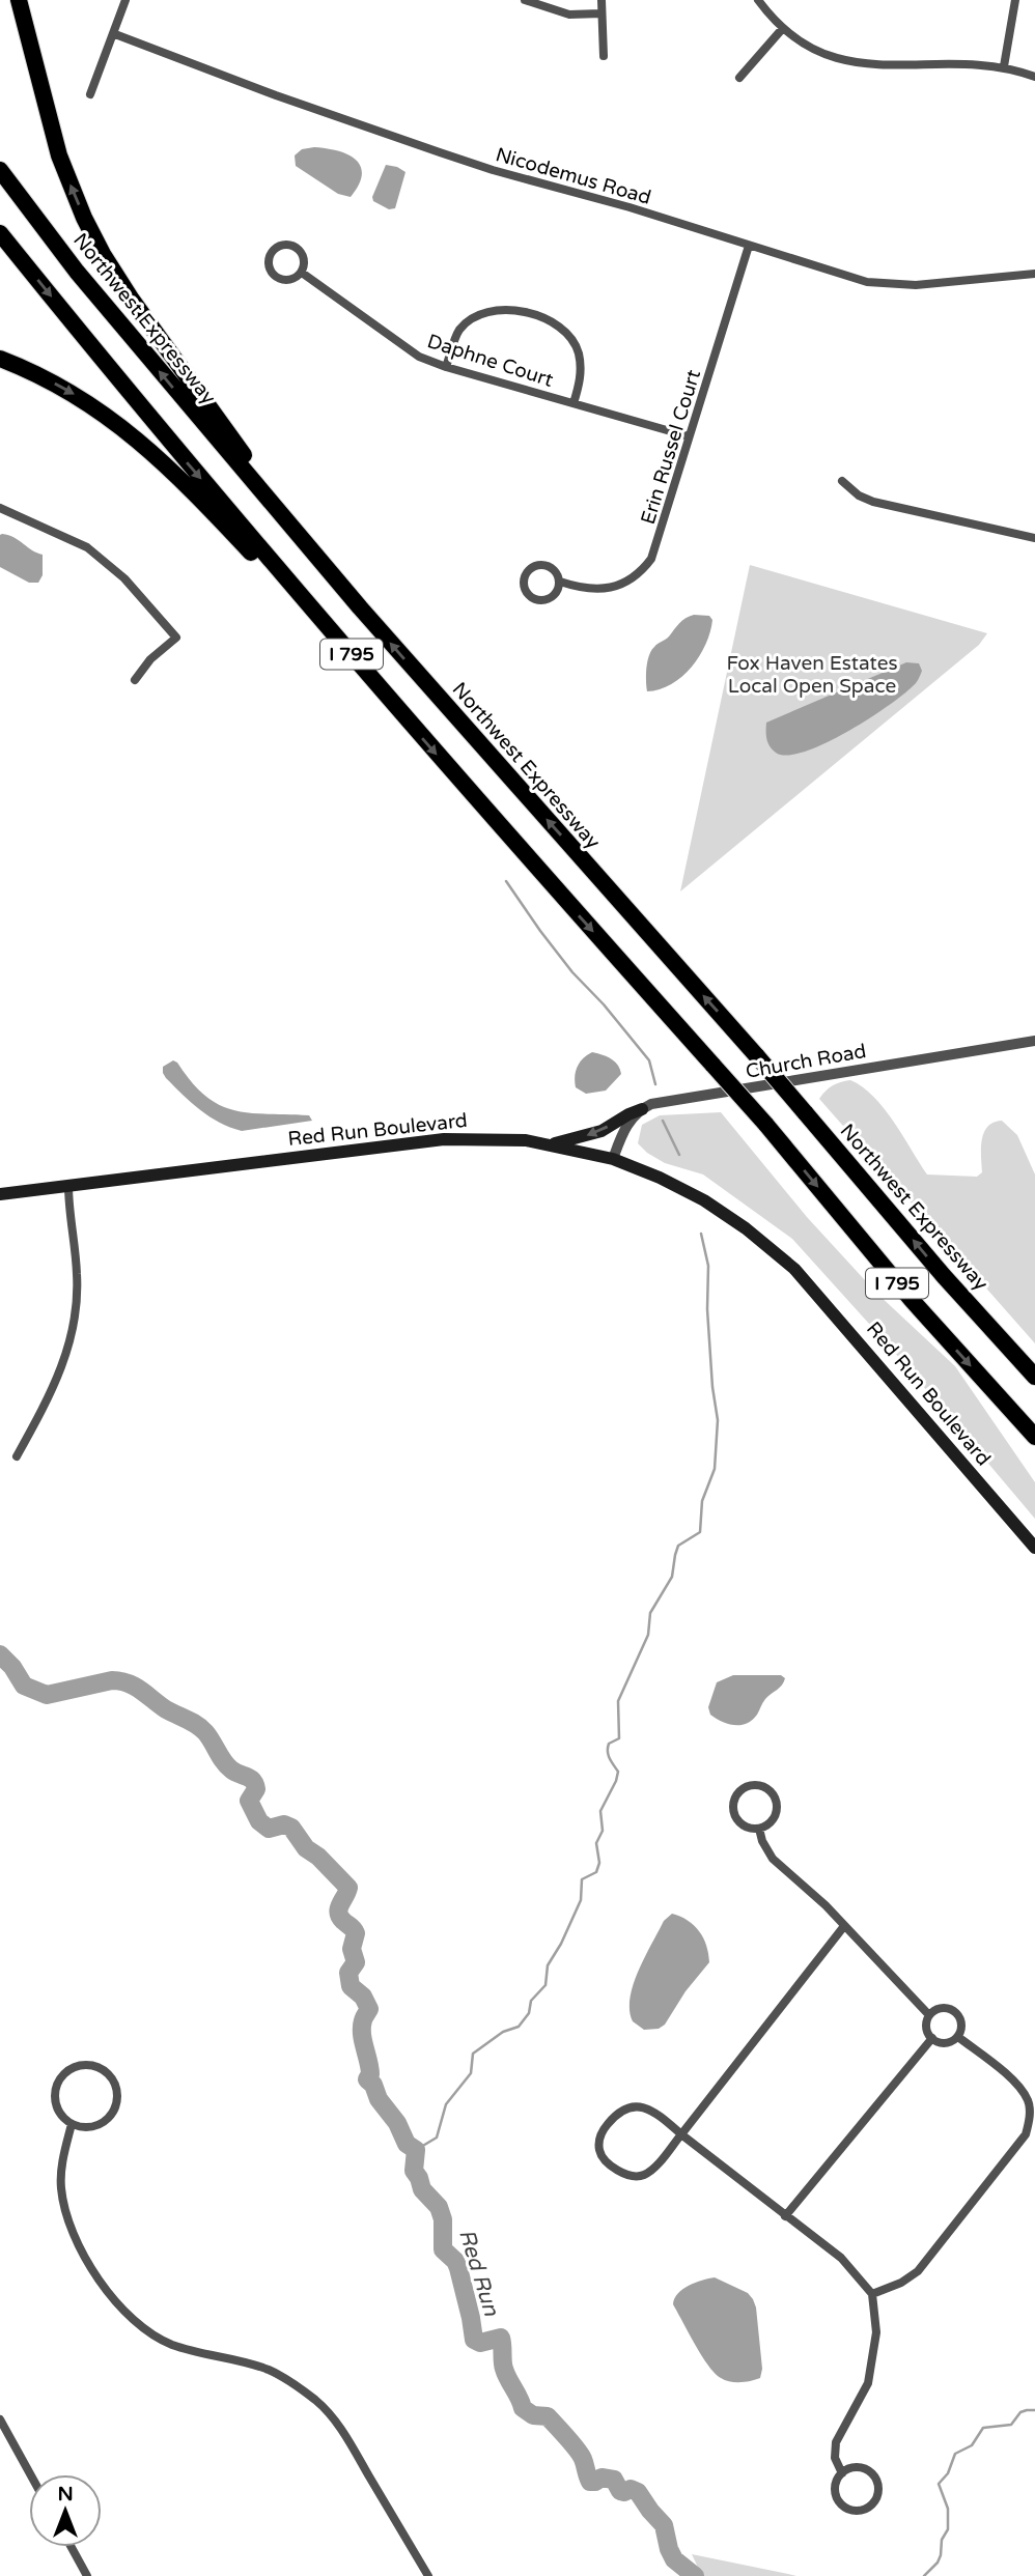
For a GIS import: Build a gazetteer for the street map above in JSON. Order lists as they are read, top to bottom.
{
  "streets": {
    "highway": ["Northwest Expressway", "I 795"],
    "main road": ["Red Run Boulevard"],
    "street": [
      "Nicodemus Road",
      "Daphne Court",
      "Erin Russel Court",
      "Church Road"
    ]
  },
  "crossings": [
    ["Nicodemus Road", "Erin Russel Court"],
    ["Daphne Court", "Erin Russel Court"]
  ],
  "water": ["Red Run"],
  "parks": ["Fox Haven Estates Local Open Space"],
  "north": "top"
}
